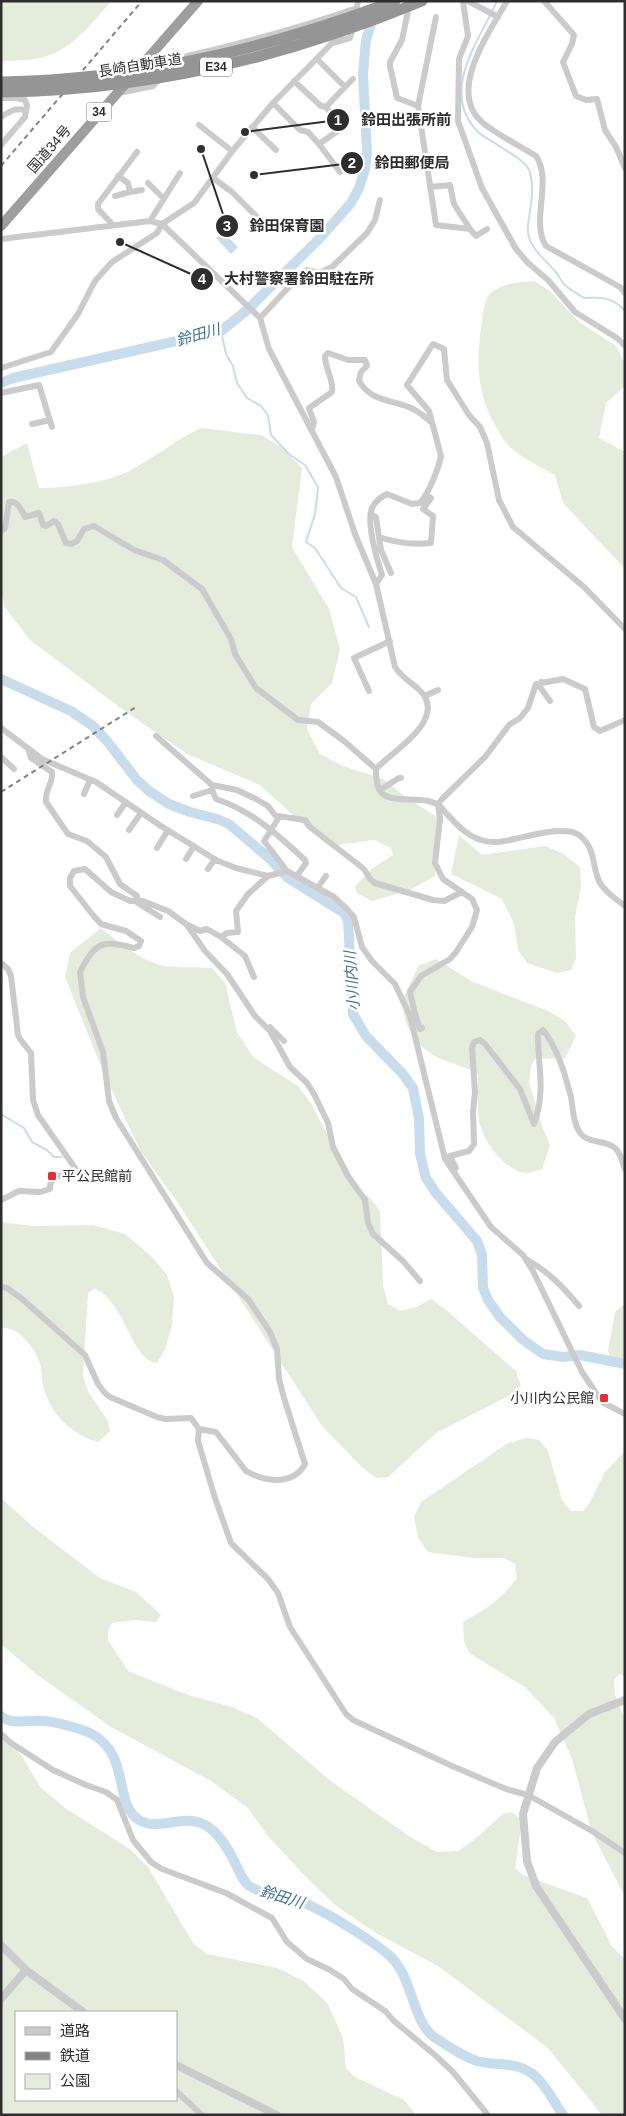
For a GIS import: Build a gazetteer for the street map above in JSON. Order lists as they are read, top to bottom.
{
  "streets": {
    "highway": [
      "長崎自動車道",
      "E34",
      "34",
      "国道34号"
    ]
  },
  "water": ["鈴田川", "小川内川"],
  "places": {
    "other": [
      "鈴田出張所前",
      "鈴田保育園",
      "鈴田郵便局",
      "大村警察署鈴田駐在所"
    ],
    "transit": ["平公民館前", "小川内公民館"]
  },
  "legend": ["道路", "鉄道", "公園"]
}
